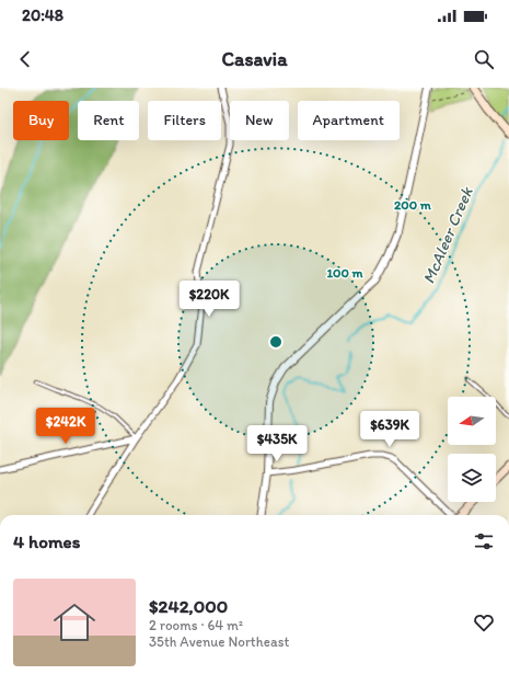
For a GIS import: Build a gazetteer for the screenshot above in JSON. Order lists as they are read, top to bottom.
{
  "water": ["McAleer Creek"],
  "north": "left",
  "page": {
    "status": "20:48",
    "header": "Casavia",
    "chip": [
      "Buy",
      "Rent",
      "Filters",
      "New",
      "Apartment"
    ],
    "price": [
      "$220K",
      "$242K",
      "$639K",
      "$435K"
    ],
    "heading": "4 homes",
    "list": [
      {
        "name": "$242,000",
        "note": "2 rooms · 64 m² · 35th Avenue Northeast"
      }
    ]
  },
  "rings": ["200 m", "100 m"]
}
